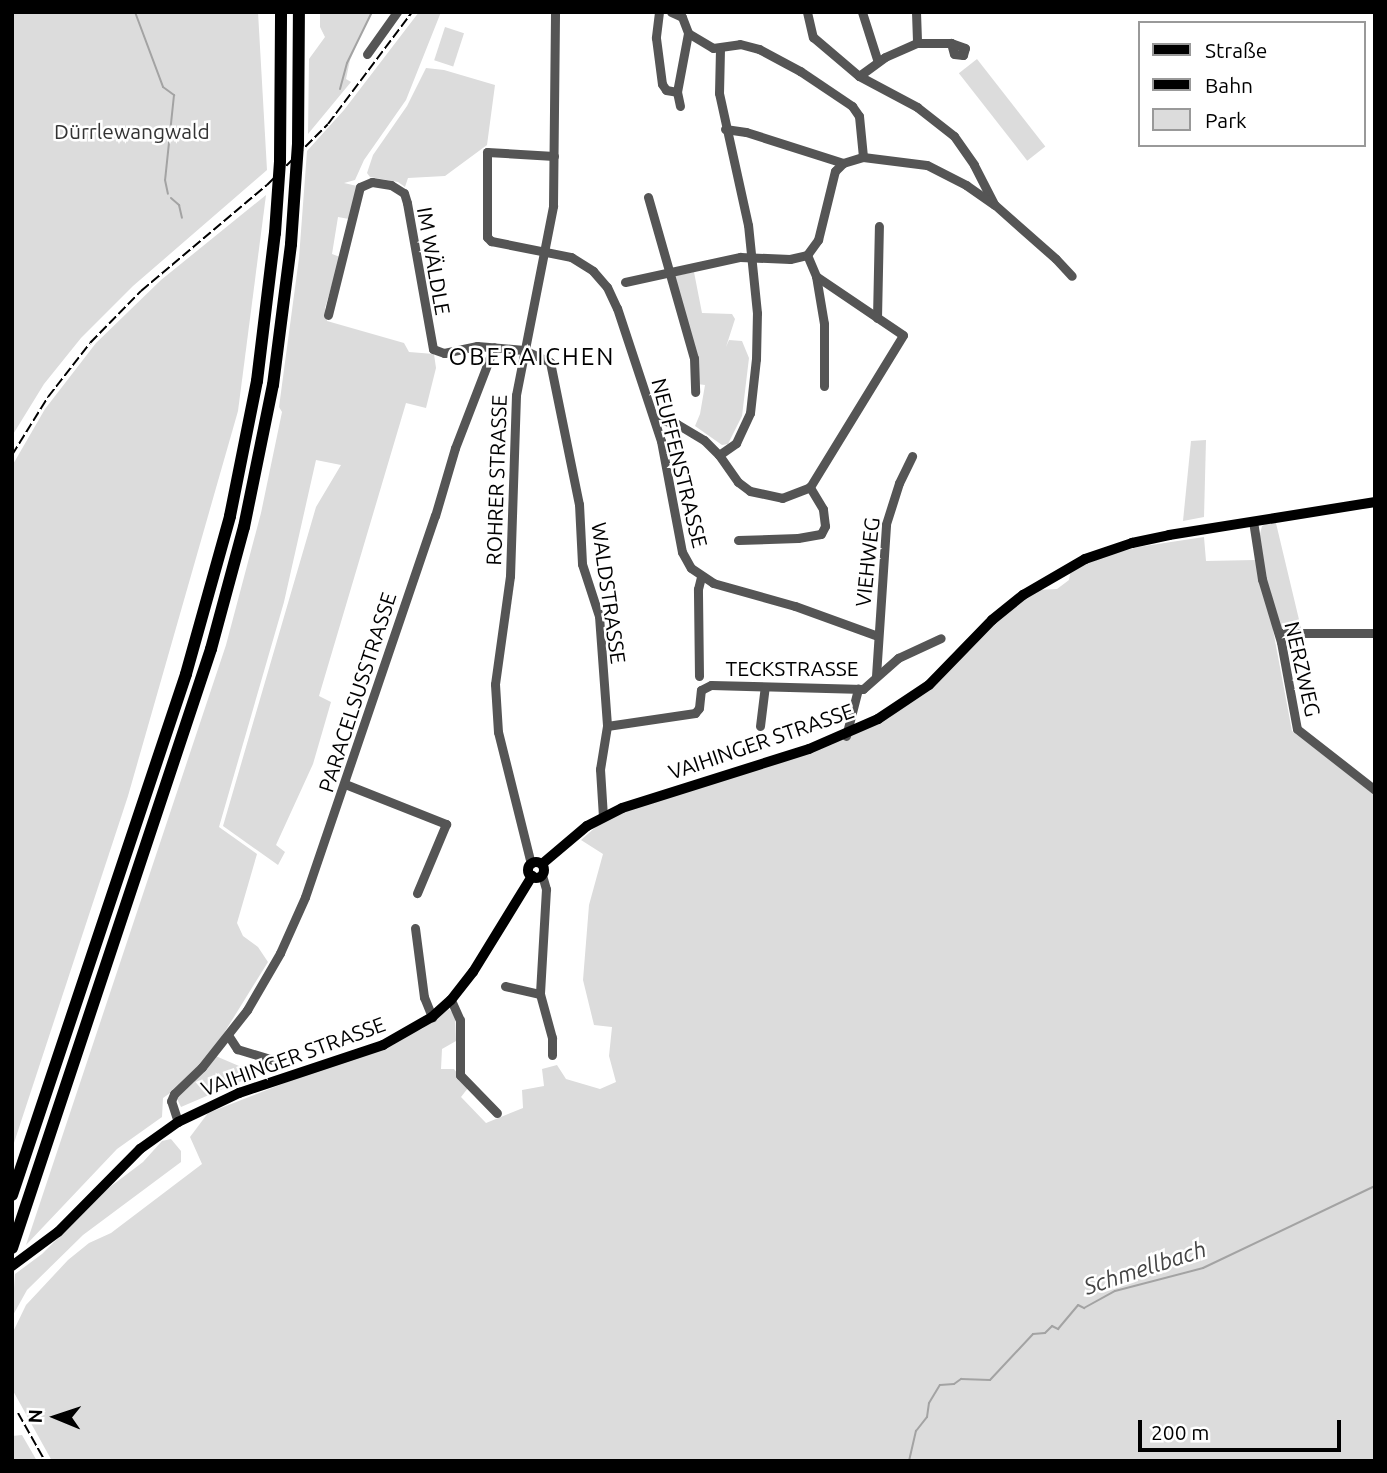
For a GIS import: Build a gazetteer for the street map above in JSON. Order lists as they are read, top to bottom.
{
  "streets": {
    "main road": ["VAIHINGER STRASSE"],
    "street": [
      "IM WÄLDLE",
      "NEUFFENSTRASSE",
      "ROHRER STRASSE",
      "VIEHWEG",
      "WALDSTRASSE",
      "TECKSTRASSE",
      "NERZWEG",
      "PARACELSUSSTRASSE"
    ]
  },
  "crossings": [
    ["IM WÄLDLE", "PARACELSUSSTRASSE"],
    ["NEUFFENSTRASSE", "ROHRER STRASSE"],
    ["NEUFFENSTRASSE", "VIEHWEG"],
    ["ROHRER STRASSE", "WALDSTRASSE"],
    ["ROHRER STRASSE", "VAIHINGER STRASSE"],
    ["VIEHWEG", "TECKSTRASSE"],
    ["WALDSTRASSE", "TECKSTRASSE"],
    ["WALDSTRASSE", "VAIHINGER STRASSE"],
    ["NERZWEG", "VAIHINGER STRASSE"],
    ["PARACELSUSSTRASSE", "VAIHINGER STRASSE"]
  ],
  "districts": ["OBERAICHEN"],
  "water": ["Schmellbach"],
  "parks": ["Dürrlewangwald"],
  "legend": ["Straße", "Bahn", "Park"],
  "scale_bar": "200 m",
  "north": "left"
}
